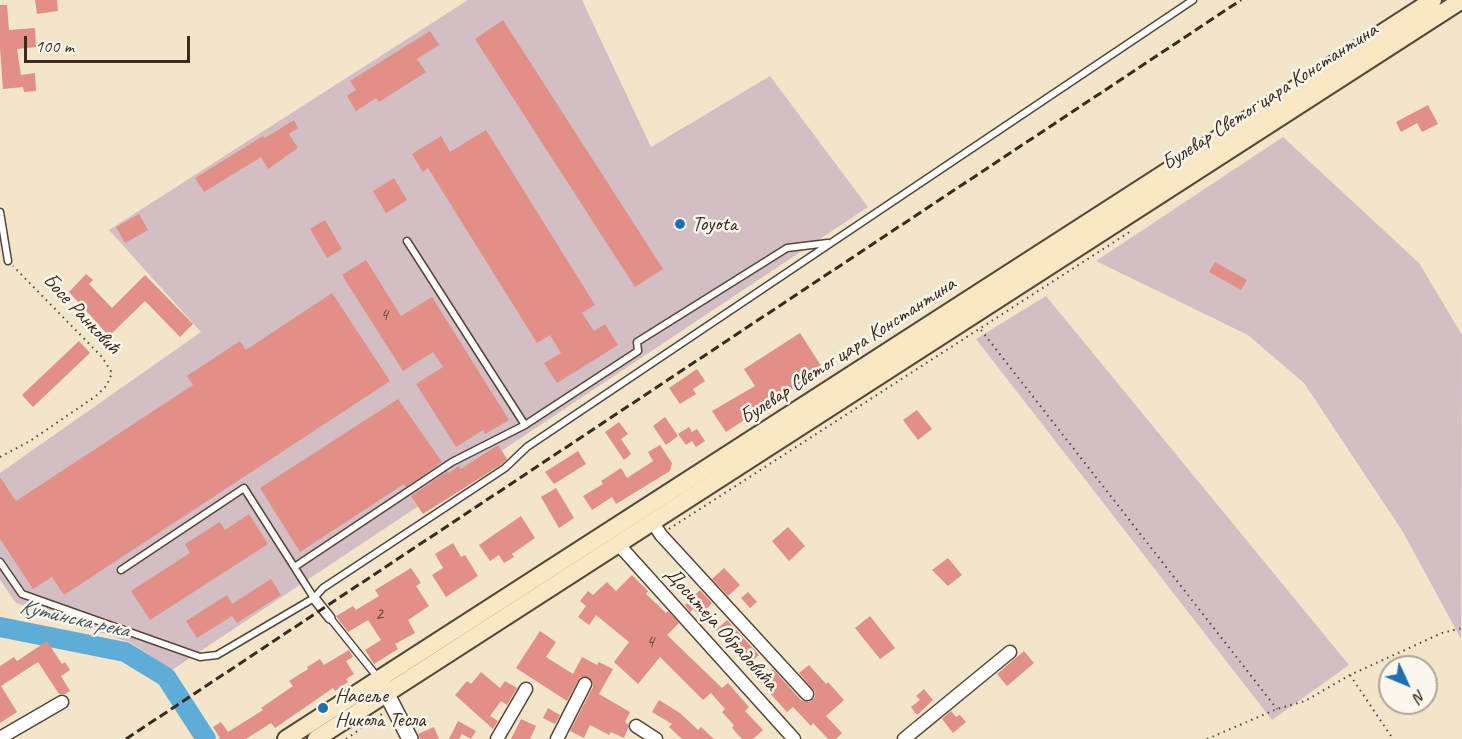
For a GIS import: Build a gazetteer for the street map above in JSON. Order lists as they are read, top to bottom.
{
  "streets": {
    "main road": ["Булевар Светог цара Константина"],
    "street": ["Доситеја Обрадовића"],
    "path": ["Босе Ранковић"]
  },
  "crossings": [
    ["Булевар Светог цара Константина", "Доситеја Обрадовића"]
  ],
  "water": ["Кутинска река"],
  "places": ["Toyota", "Насеље Никола Тесла"],
  "house_numbers": ["4", "2", "4"],
  "scale_bar": "100 m",
  "north": "bottom right"
}
